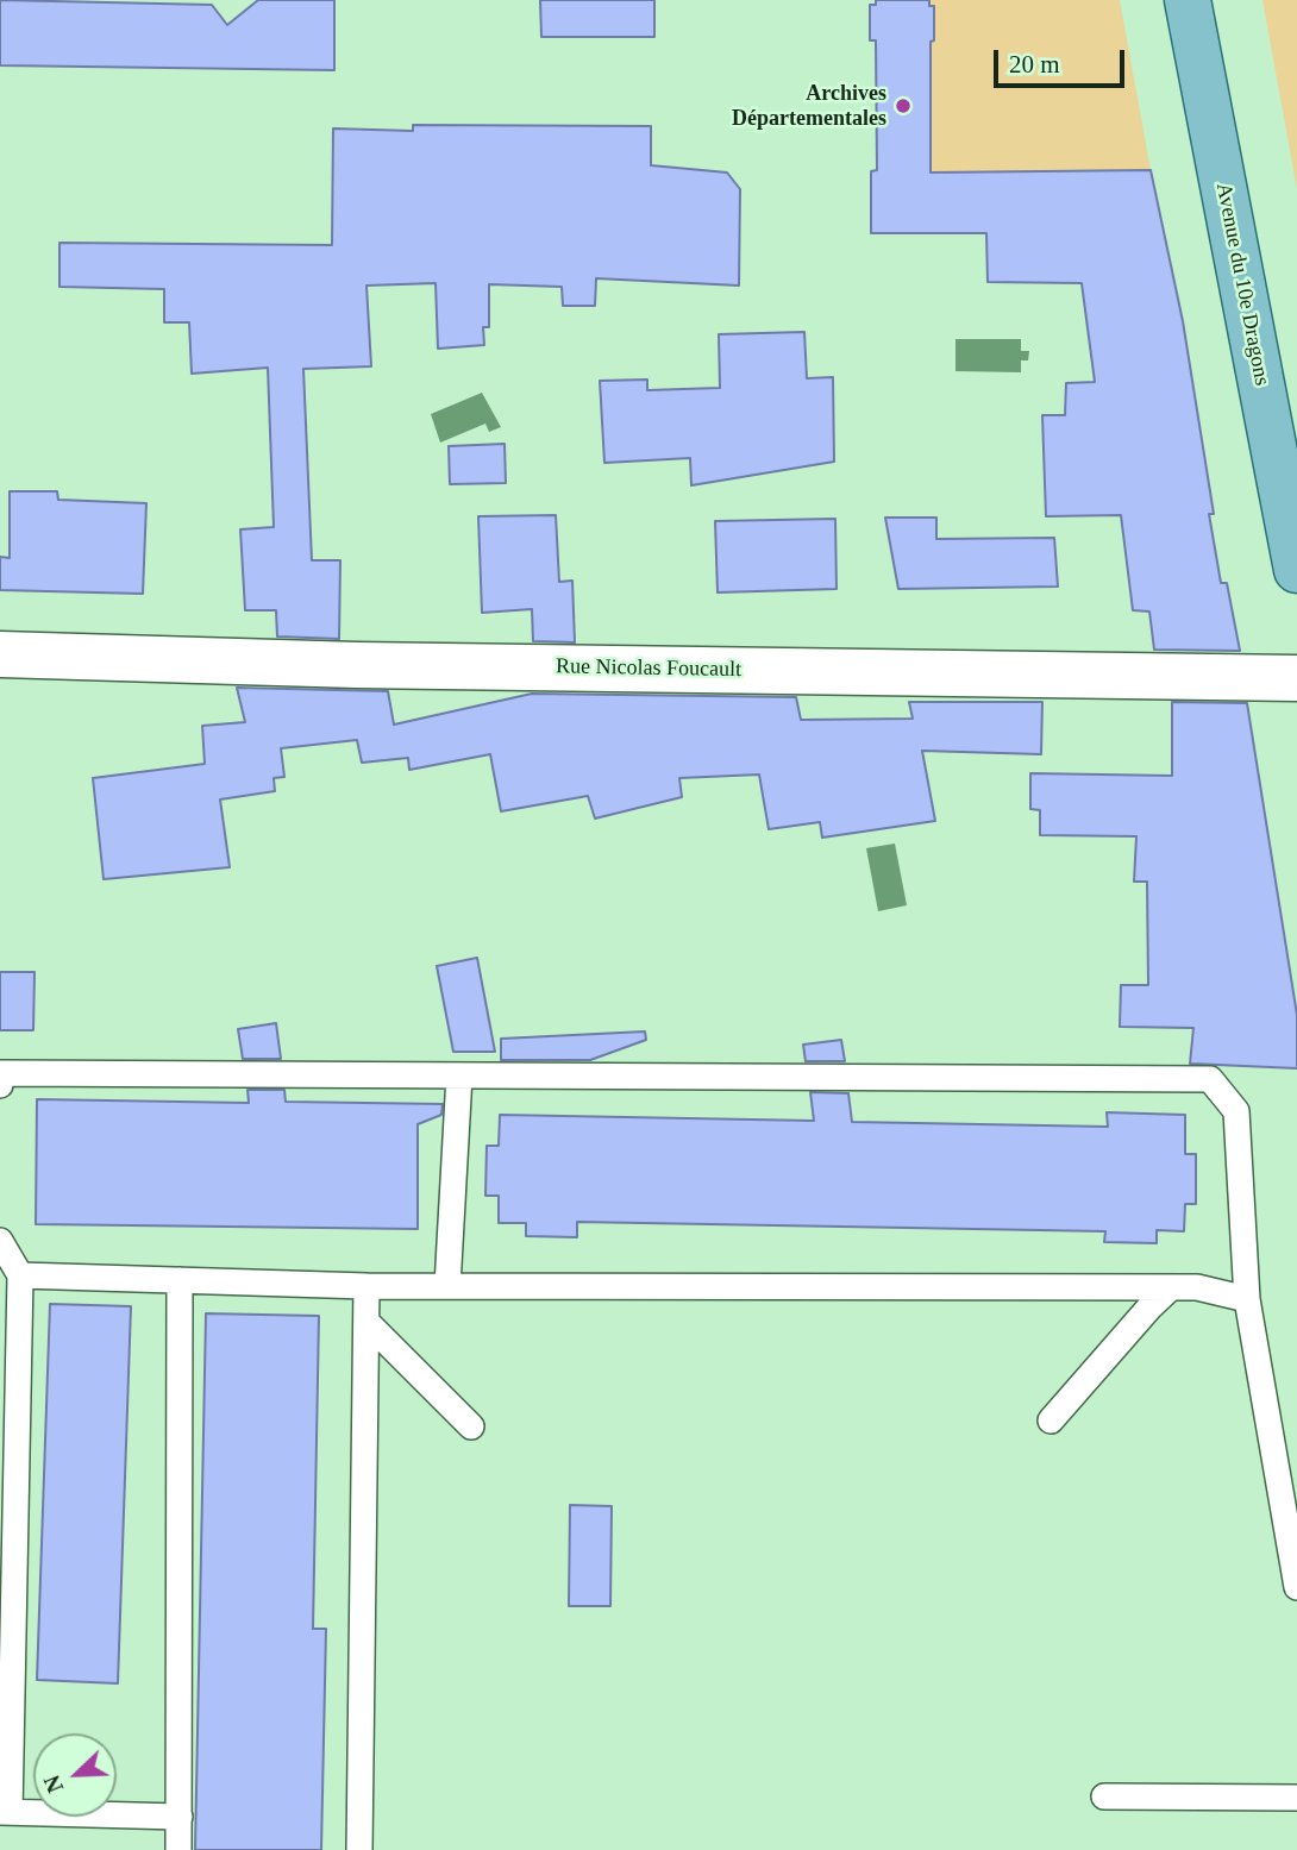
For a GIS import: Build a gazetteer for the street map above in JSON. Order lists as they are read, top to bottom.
{
  "streets": {
    "main road": ["Avenue du 10e Dragons"],
    "street": ["Rue Nicolas Foucault"]
  },
  "places": ["Archives Départementales"],
  "scale_bar": "20 m",
  "north": "bottom left"
}
